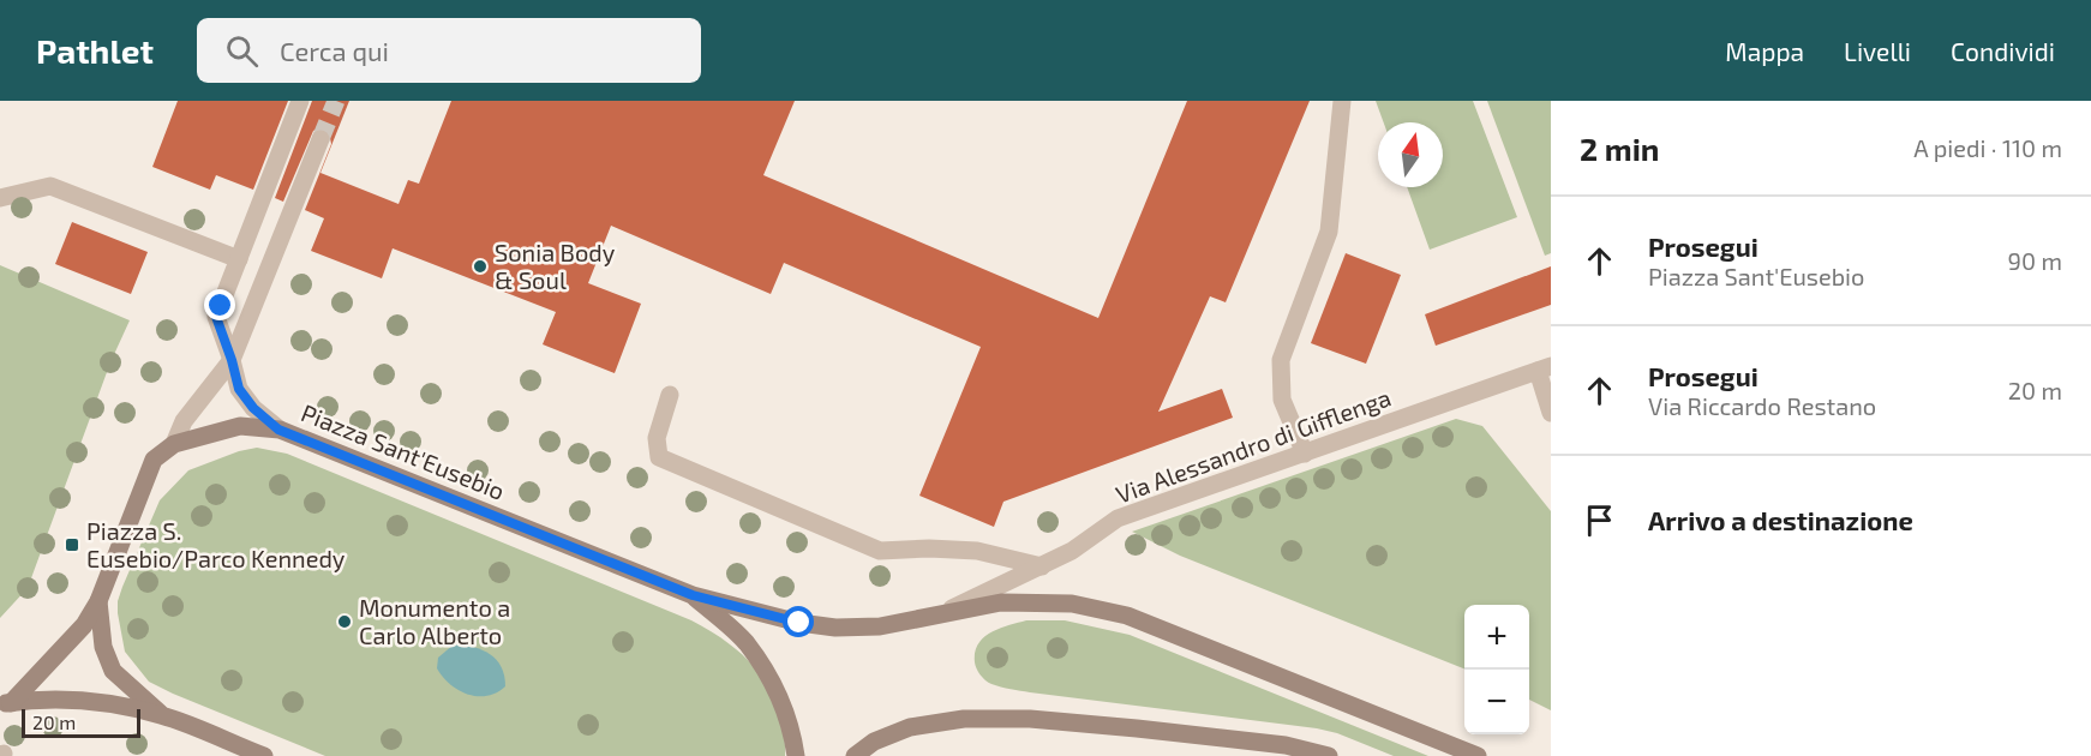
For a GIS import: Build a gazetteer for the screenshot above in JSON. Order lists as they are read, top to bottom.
{
  "streets": {
    "main road": ["Piazza Sant'Eusebio"],
    "street": ["Via Alessandro di Gifflenga"]
  },
  "crossings": [
    ["Via Alessandro di Gifflenga", "Piazza Sant'Eusebio"]
  ],
  "places": {
    "other": ["Sonia Body & Soul", "Monumento a Carlo Alberto"],
    "transit": ["Piazza S. Eusebio/Parco Kennedy"]
  },
  "scale_bar": "20 m",
  "north": "top",
  "page": {
    "header": "Pathlet",
    "search": "Cerca qui",
    "nav": ["Mappa", "Livelli", "Condividi"],
    "heading": ["2 min", "A piedi · 110 m"],
    "list": [
      ["Prosegui", "Piazza Sant'Eusebio", "90 m"],
      ["Prosegui", "Via Riccardo Restano", "20 m"],
      "Arrivo a destinazione"
    ],
    "map_buttons": ["+", "−"],
    "scale": "20 m"
  }
}
